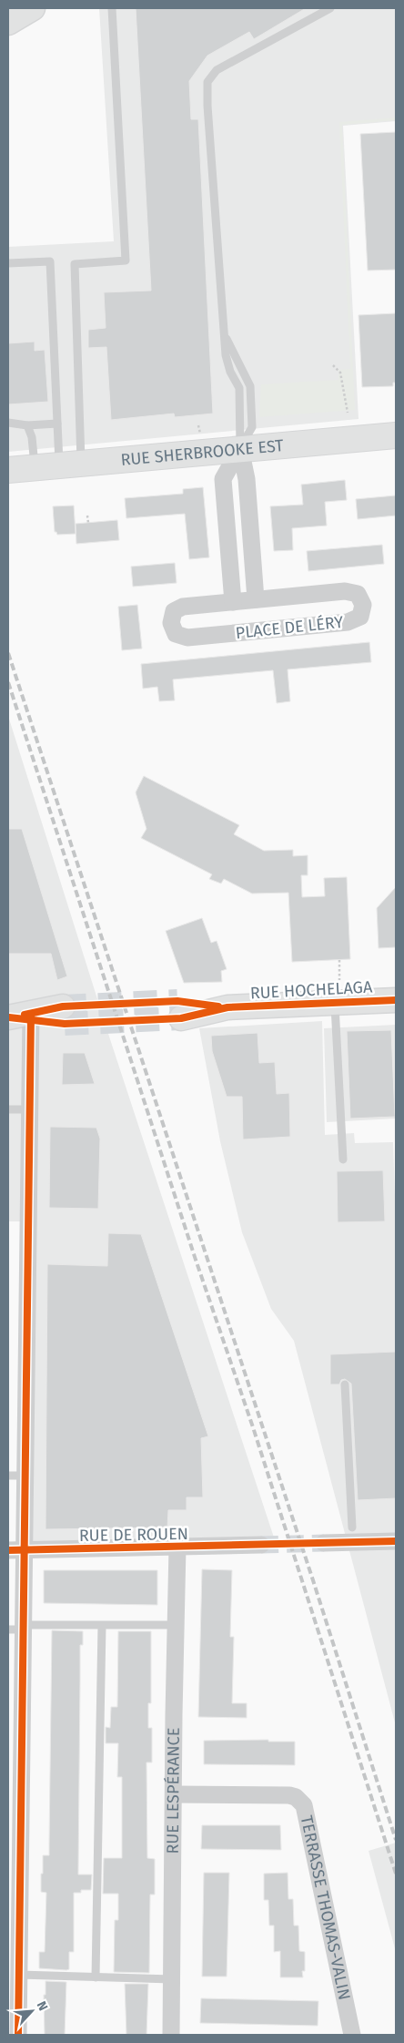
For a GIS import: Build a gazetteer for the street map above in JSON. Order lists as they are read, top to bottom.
{
  "streets": {
    "main road": ["RUE SHERBROOKE EST"],
    "street": [
      "PLACE DE LÉRY",
      "RUE HOCHELAGA",
      "RUE DE ROUEN",
      "RUE LESPÉRANCE",
      "TERRASSE THOMAS-VALIN"
    ]
  },
  "crossings": [
    ["RUE SHERBROOKE EST", "PLACE DE LÉRY"],
    ["RUE DE ROUEN", "RUE LESPÉRANCE"],
    ["RUE LESPÉRANCE", "TERRASSE THOMAS-VALIN"]
  ],
  "north": "top right"
}
